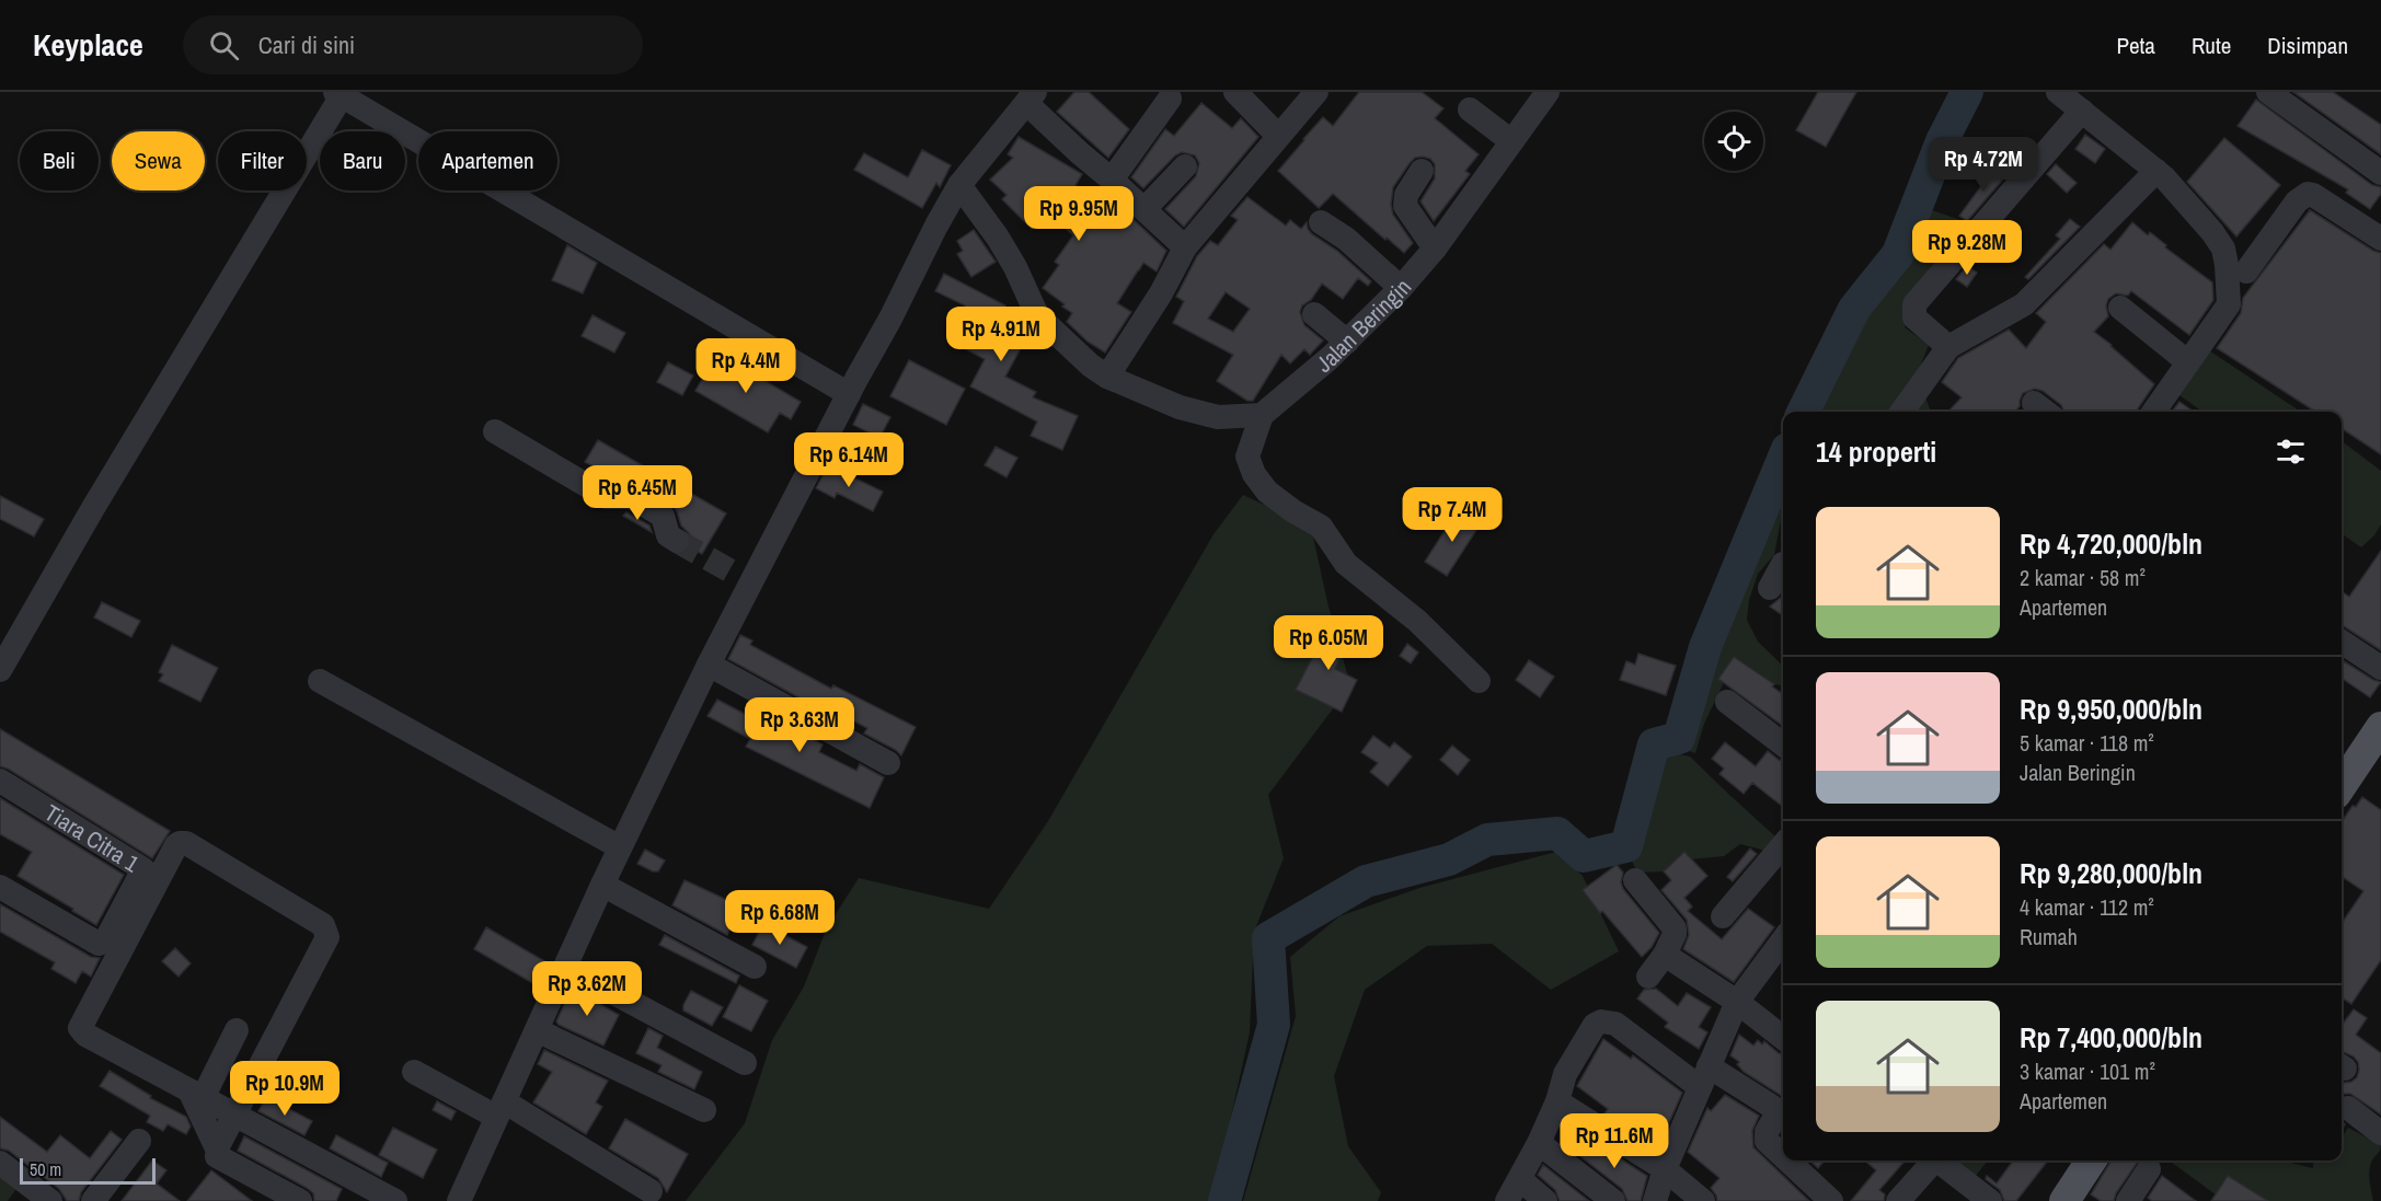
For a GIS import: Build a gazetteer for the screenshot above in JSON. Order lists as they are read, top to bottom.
{
  "streets": {
    "street": ["Jalan Beringin", "Tiara Citra 1"]
  },
  "scale_bar": "50 m",
  "page": {
    "header": "Keyplace",
    "search": "Cari di sini",
    "nav": ["Peta", "Rute", "Disimpan"],
    "chip": [
      "Beli",
      "Sewa",
      "Filter",
      "Baru",
      "Apartemen"
    ],
    "price": [
      "Rp 4.72M",
      "Rp 9.95M",
      "Rp 9.28M",
      "Rp 4.91M",
      "Rp 4.4M",
      "Rp 6.14M",
      "Rp 6.45M",
      "Rp 7.4M",
      "Rp 6.05M",
      "Rp 3.63M",
      "Rp 6.68M",
      "Rp 3.62M",
      "Rp 10.9M",
      "Rp 11.6M"
    ],
    "heading": "14 properti",
    "list": [
      {
        "name": "Rp 4,720,000/bln",
        "note": "2 kamar · 58 m² · Apartemen"
      },
      {
        "name": "Rp 9,950,000/bln",
        "note": "5 kamar · 118 m² · Jalan Beringin"
      },
      {
        "name": "Rp 9,280,000/bln",
        "note": "4 kamar · 112 m² · Rumah"
      },
      {
        "name": "Rp 7,400,000/bln",
        "note": "3 kamar · 101 m² · Apartemen"
      }
    ],
    "scale": "50 m"
  }
}
